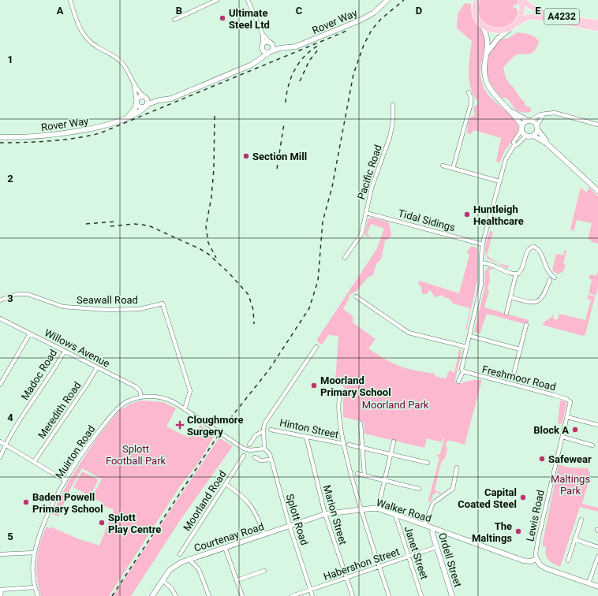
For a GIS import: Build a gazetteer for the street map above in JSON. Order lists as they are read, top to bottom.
{
  "streets": {
    "main road": ["A4232"],
    "street": [
      "Rover Way",
      "Pacific Road",
      "Tidal Sidings",
      "Seawall Road",
      "Willows Avenue",
      "Madoc Road",
      "Freshmoor Road",
      "Meredith Road",
      "Hinton Street",
      "Muirton Road",
      "Moorland Road",
      "Walker Road",
      "Marion Street",
      "Lewis Road",
      "Splott Road",
      "Courtenay Road",
      "Janet Street",
      "Ordell Street",
      "Habershon Street"
    ]
  },
  "crossings": [
    ["Pacific Road", "Tidal Sidings"],
    ["Seawall Road", "Muirton Road"],
    ["Willows Avenue", "Madoc Road"],
    ["Willows Avenue", "Meredith Road"],
    ["Willows Avenue", "Muirton Road"],
    ["Freshmoor Road", "Lewis Road"],
    ["Hinton Street", "Marion Street"],
    ["Muirton Road", "Splott Road"],
    ["Walker Road", "Marion Street"],
    ["Walker Road", "Lewis Road"],
    ["Walker Road", "Splott Road"],
    ["Walker Road", "Courtenay Road"],
    ["Walker Road", "Janet Street"],
    ["Walker Road", "Ordell Street"],
    ["Marion Street", "Habershon Street"],
    ["Splott Road", "Courtenay Road"],
    ["Splott Road", "Habershon Street"],
    ["Janet Street", "Habershon Street"],
    ["Ordell Street", "Habershon Street"]
  ],
  "parks": ["Moorland Park", "Splott Football Park", "Maltings Park"],
  "places": {
    "other": [
      "Ultimate Steel Ltd",
      "Section Mill",
      "Huntleigh Healthcare",
      "Moorland Primary School",
      "Block A",
      "Safewear",
      "Capital Coated Steel",
      "Baden Powell Primary School",
      "Splott Play Centre",
      "The Maltings"
    ],
    "health": ["Cloughmore Surgery"]
  },
  "grid": {
    "columns": [
      "A",
      "B",
      "C",
      "D",
      "E"
    ],
    "rows": [
      "1",
      "2",
      "3",
      "4",
      "5"
    ]
  }
}
